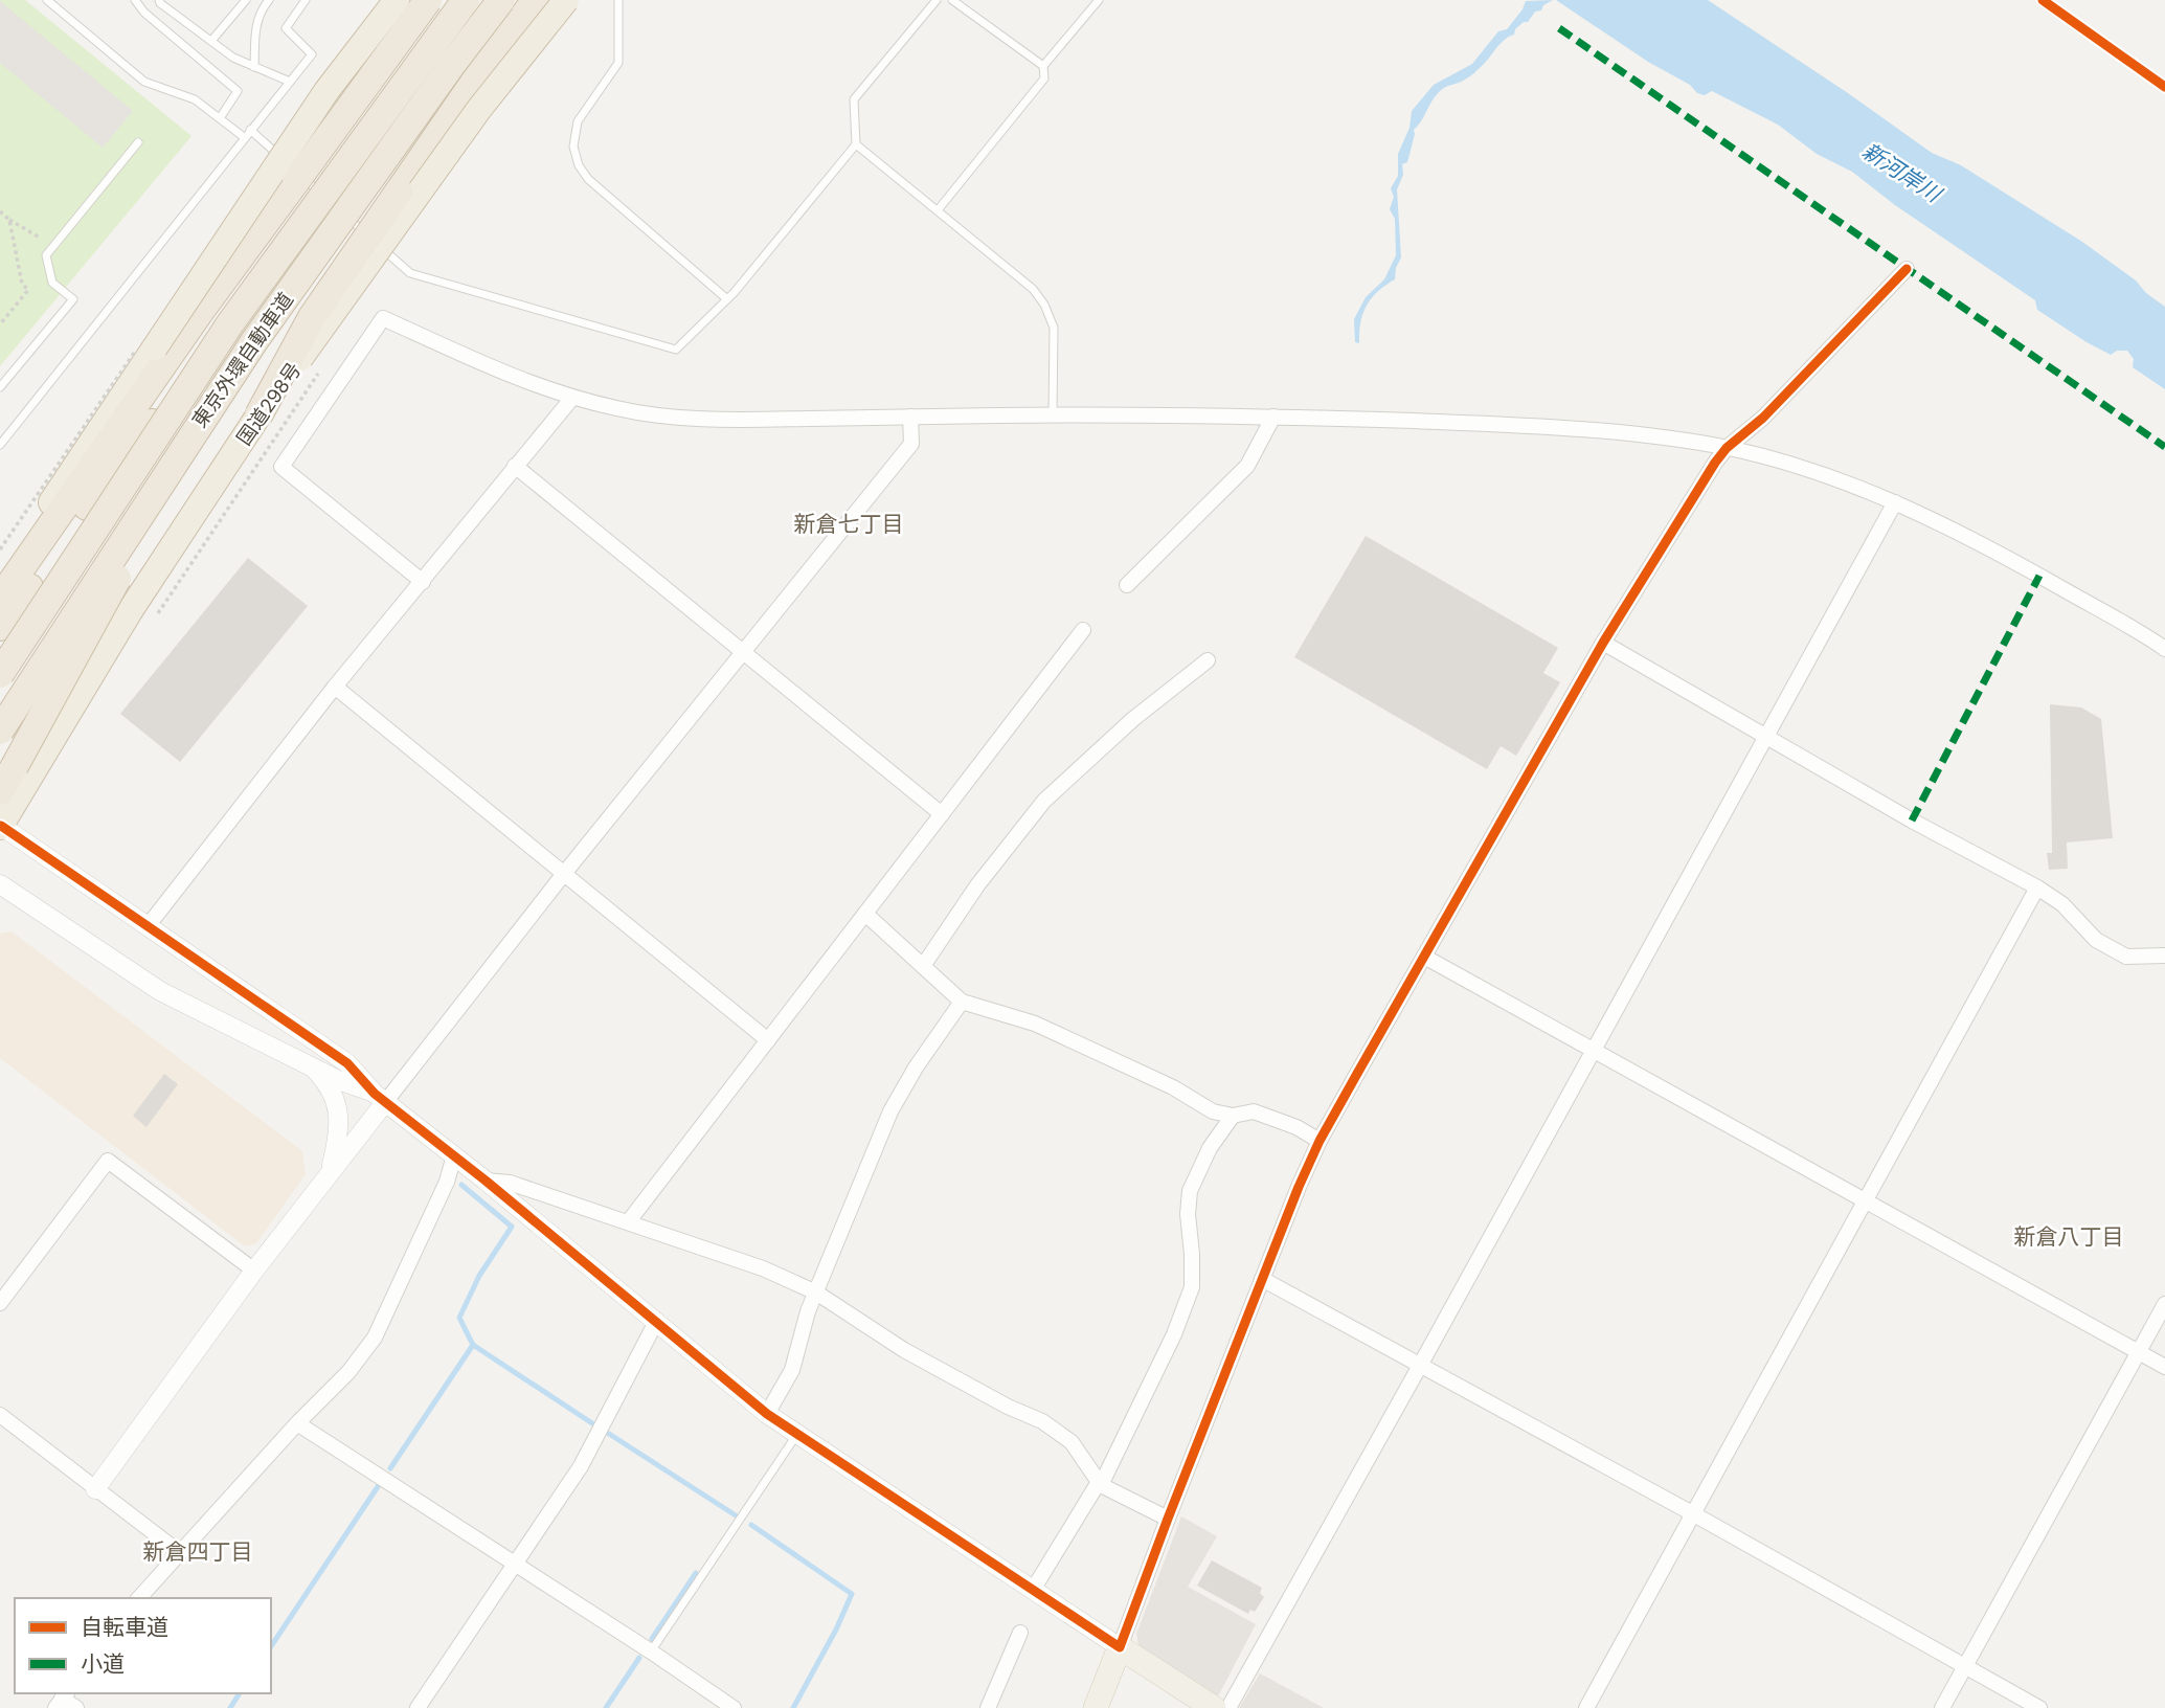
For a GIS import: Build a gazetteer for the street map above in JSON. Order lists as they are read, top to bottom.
{
  "streets": {
    "highway": ["東京外環自動車道", "国道298号"]
  },
  "districts": ["新倉七丁目", "新倉八丁目", "新倉四丁目"],
  "water": ["新河岸川"],
  "legend": ["自転車道", "小道"]
}
